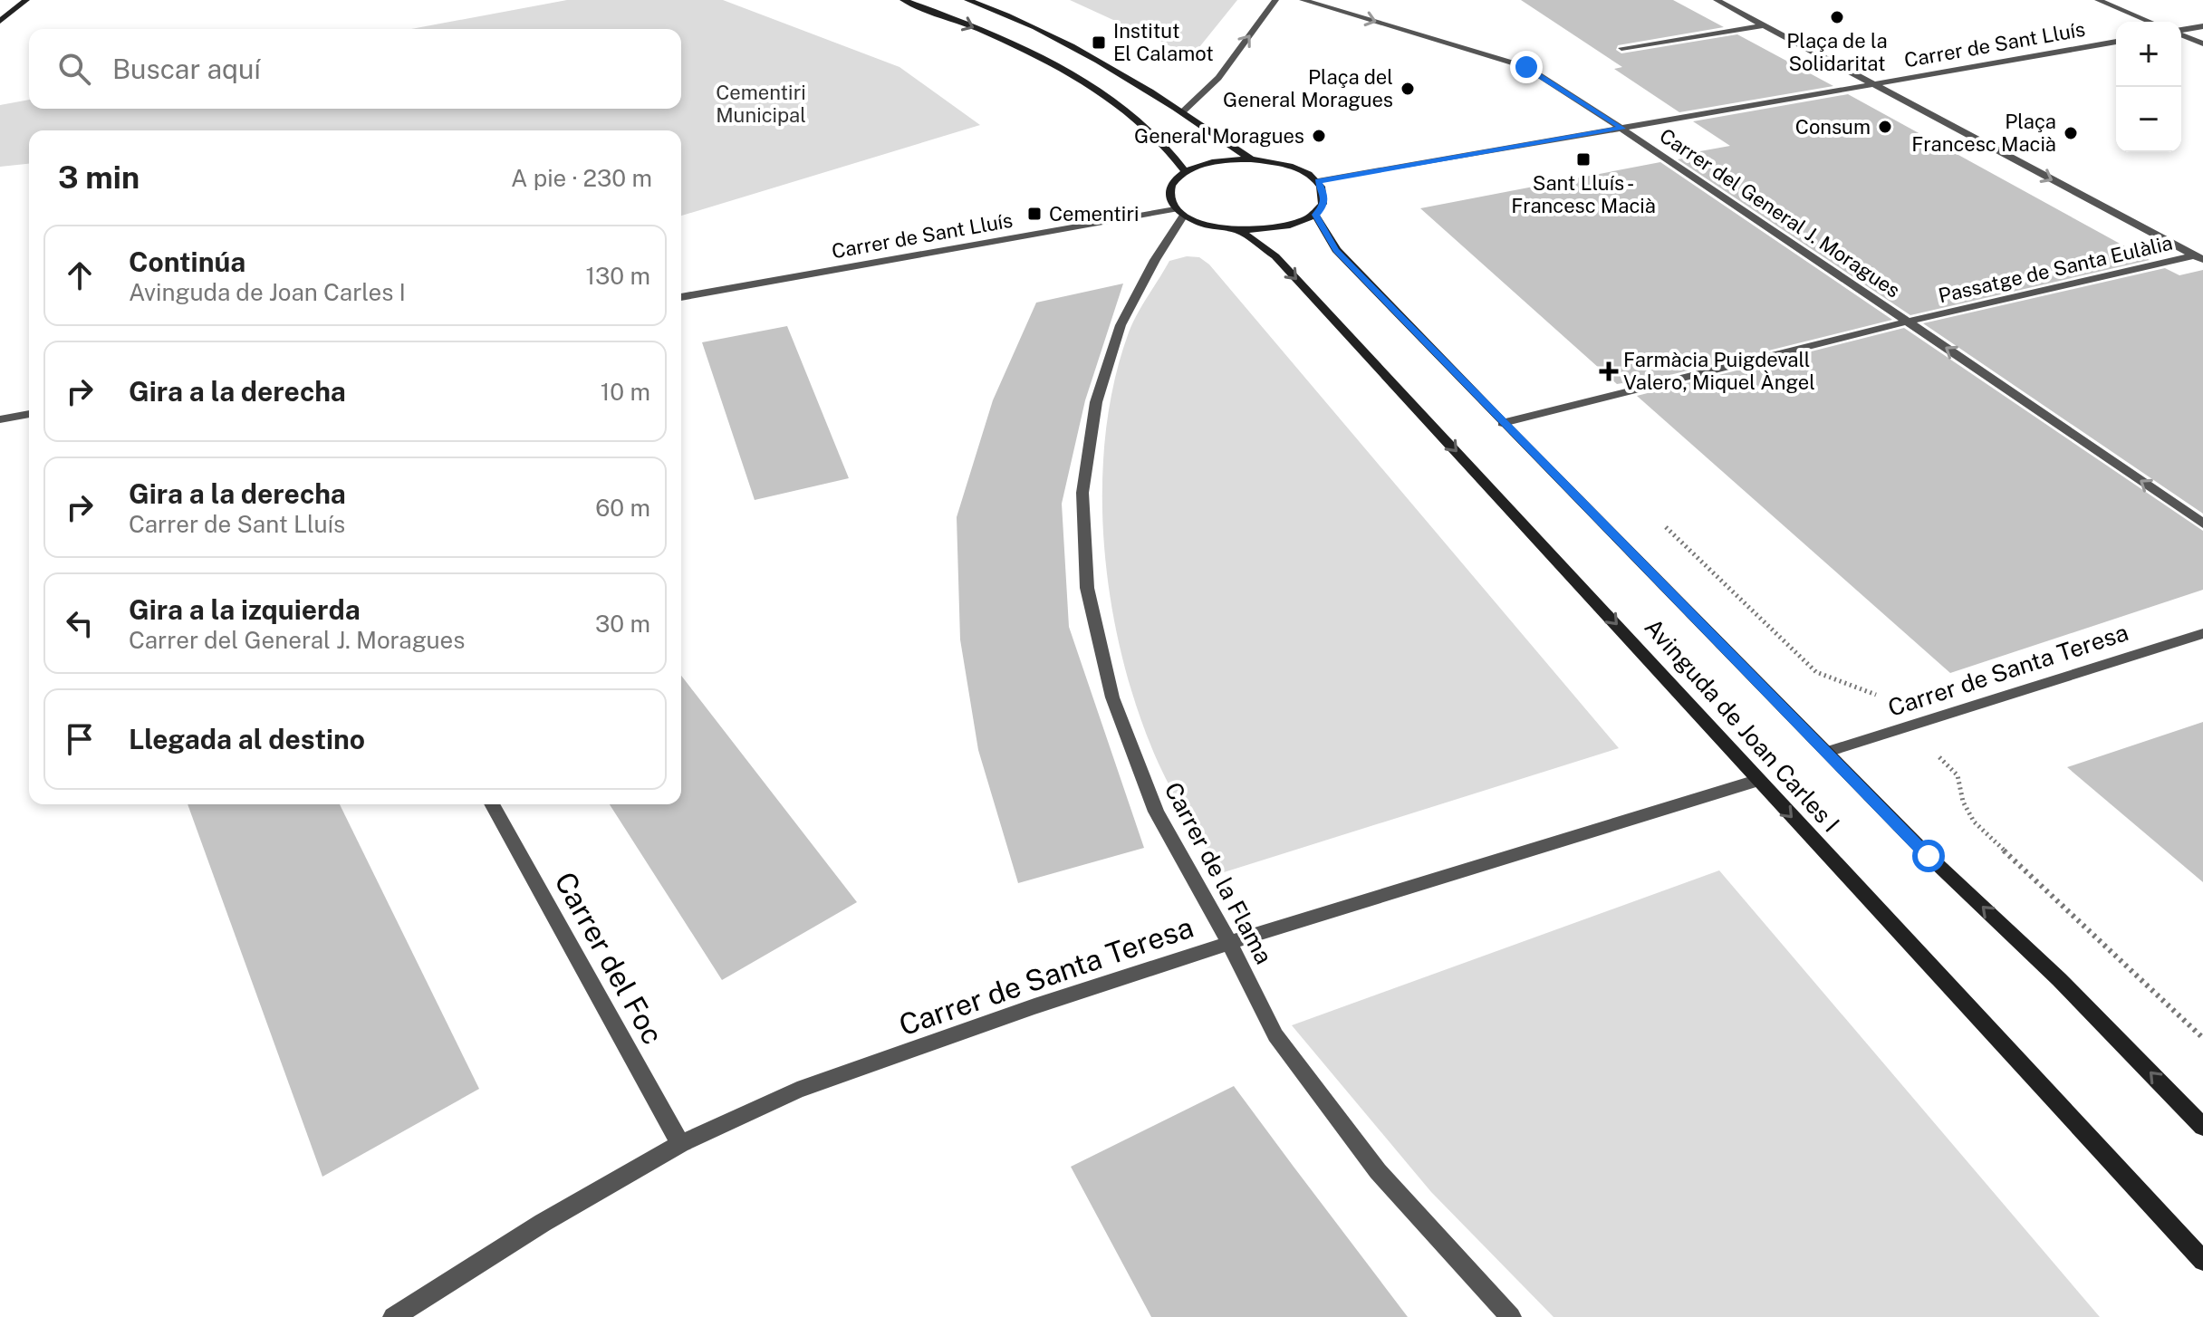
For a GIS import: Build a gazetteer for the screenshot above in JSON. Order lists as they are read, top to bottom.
{
  "streets": {
    "main road": ["Avinguda de Joan Carles I"],
    "street": [
      "Carrer de Sant Lluís",
      "Carrer del General J. Moragues",
      "Passatge de Santa Eulàlia",
      "Carrer de Santa Teresa",
      "Carrer de la Flama",
      "Carrer del Foc"
    ]
  },
  "crossings": [
    ["Carrer de Sant Lluís", "Carrer del General J. Moragues"],
    ["Carrer de Sant Lluís", "Carrer de la Flama"],
    ["Carrer del General J. Moragues", "Passatge de Santa Eulàlia"],
    ["Passatge de Santa Eulàlia", "Avinguda de Joan Carles I"],
    ["Carrer de Santa Teresa", "Avinguda de Joan Carles I"],
    ["Carrer de Santa Teresa", "Carrer de la Flama"],
    ["Carrer de Santa Teresa", "Carrer del Foc"]
  ],
  "parks": ["Cementiri Municipal"],
  "places": {
    "other": [
      "Plaça de la Solidaritat",
      "Plaça del General Moragues",
      "Consum",
      "Plaça Francesc Macià",
      "General Moragues"
    ],
    "transit": ["Institut El Calamot", "Sant Lluís - Francesc Macià", "Cementiri"],
    "health": ["Farmàcia Puigdevall Valero, Miquel Àngel"]
  },
  "page": {
    "map_buttons": ["+", "−"],
    "search": "Buscar aquí",
    "heading": ["3 min", "A pie · 230 m"],
    "list": [
      ["Continúa", "Avinguda de Joan Carles I", "130 m"],
      ["Gira a la derecha", "10 m"],
      ["Gira a la derecha", "Carrer de Sant Lluís", "60 m"],
      ["Gira a la izquierda", "Carrer del General J. Moragues", "30 m"],
      "Llegada al destino"
    ]
  }
}
